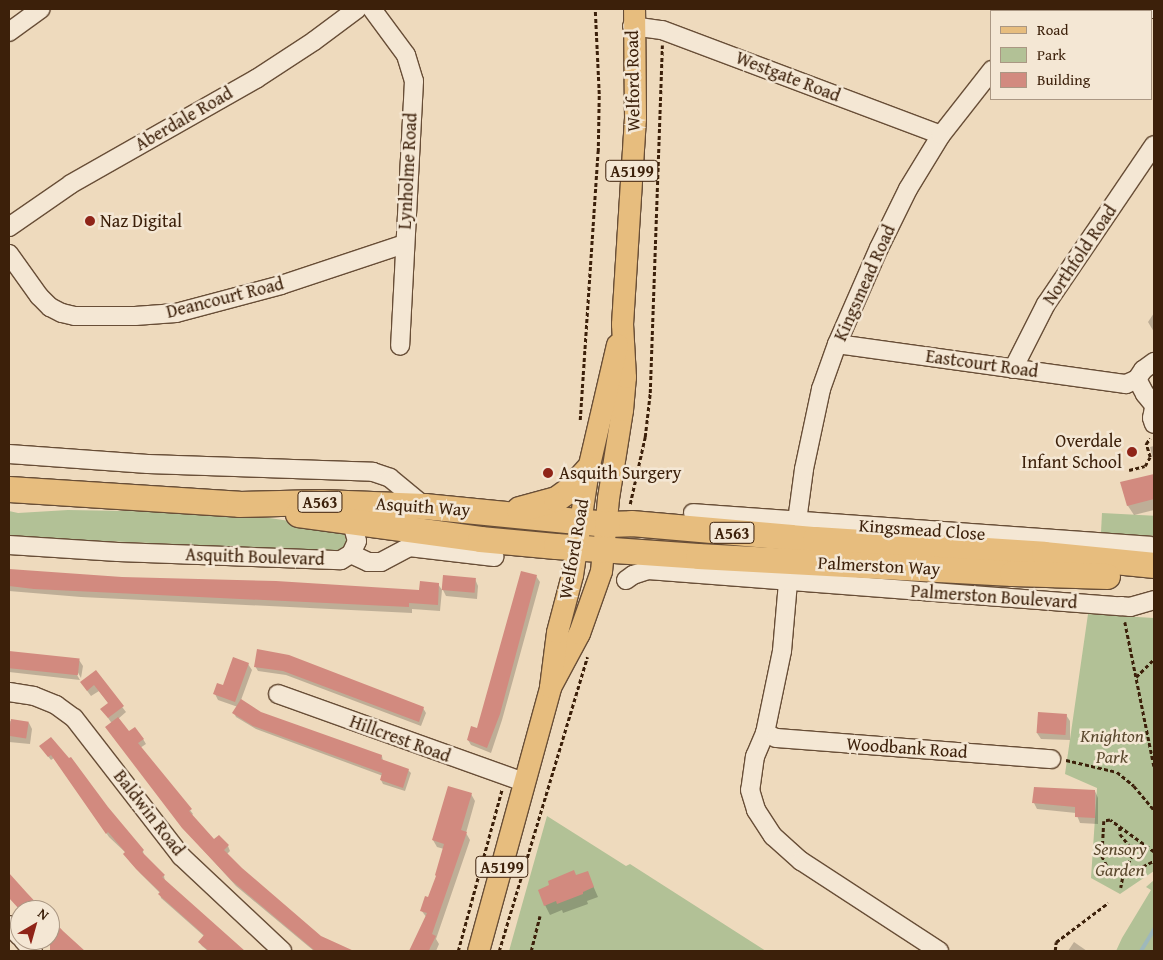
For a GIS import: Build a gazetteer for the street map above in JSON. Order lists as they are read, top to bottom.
{
  "streets": {
    "highway": ["A563", "Asquith Way", "Palmerston Way"],
    "main road": ["Welford Road", "A5199"],
    "street": [
      "Westgate Road",
      "Aberdale Road",
      "Lynholme Road",
      "Northfold Road",
      "Kingsmead Road",
      "Deancourt Road",
      "Eastcourt Road",
      "Kingsmead Close",
      "Asquith Boulevard",
      "Palmerston Boulevard",
      "Hillcrest Road",
      "Woodbank Road",
      "Baldwin Road"
    ]
  },
  "crossings": [
    ["Westgate Road", "Welford Road"],
    ["Westgate Road", "Kingsmead Road"],
    ["Welford Road", "A563"],
    ["Welford Road", "Asquith Way"],
    ["Welford Road", "Palmerston Way"],
    ["Welford Road", "Hillcrest Road"],
    ["Lynholme Road", "Deancourt Road"],
    ["Northfold Road", "Eastcourt Road"],
    ["Kingsmead Road", "Eastcourt Road"],
    ["Kingsmead Road", "Kingsmead Close"],
    ["A563", "Asquith Way"],
    ["Asquith Way", "Palmerston Way"],
    ["Kingsmead Close", "Palmerston Way"],
    ["Palmerston Way", "Palmerston Boulevard"]
  ],
  "parks": ["Knighton Park", "Sensory Garden"],
  "places": ["Naz Digital", "Overdale Infant School", "Asquith Surgery"],
  "legend": ["Road", "Park", "Building"],
  "north": "top right"
}
